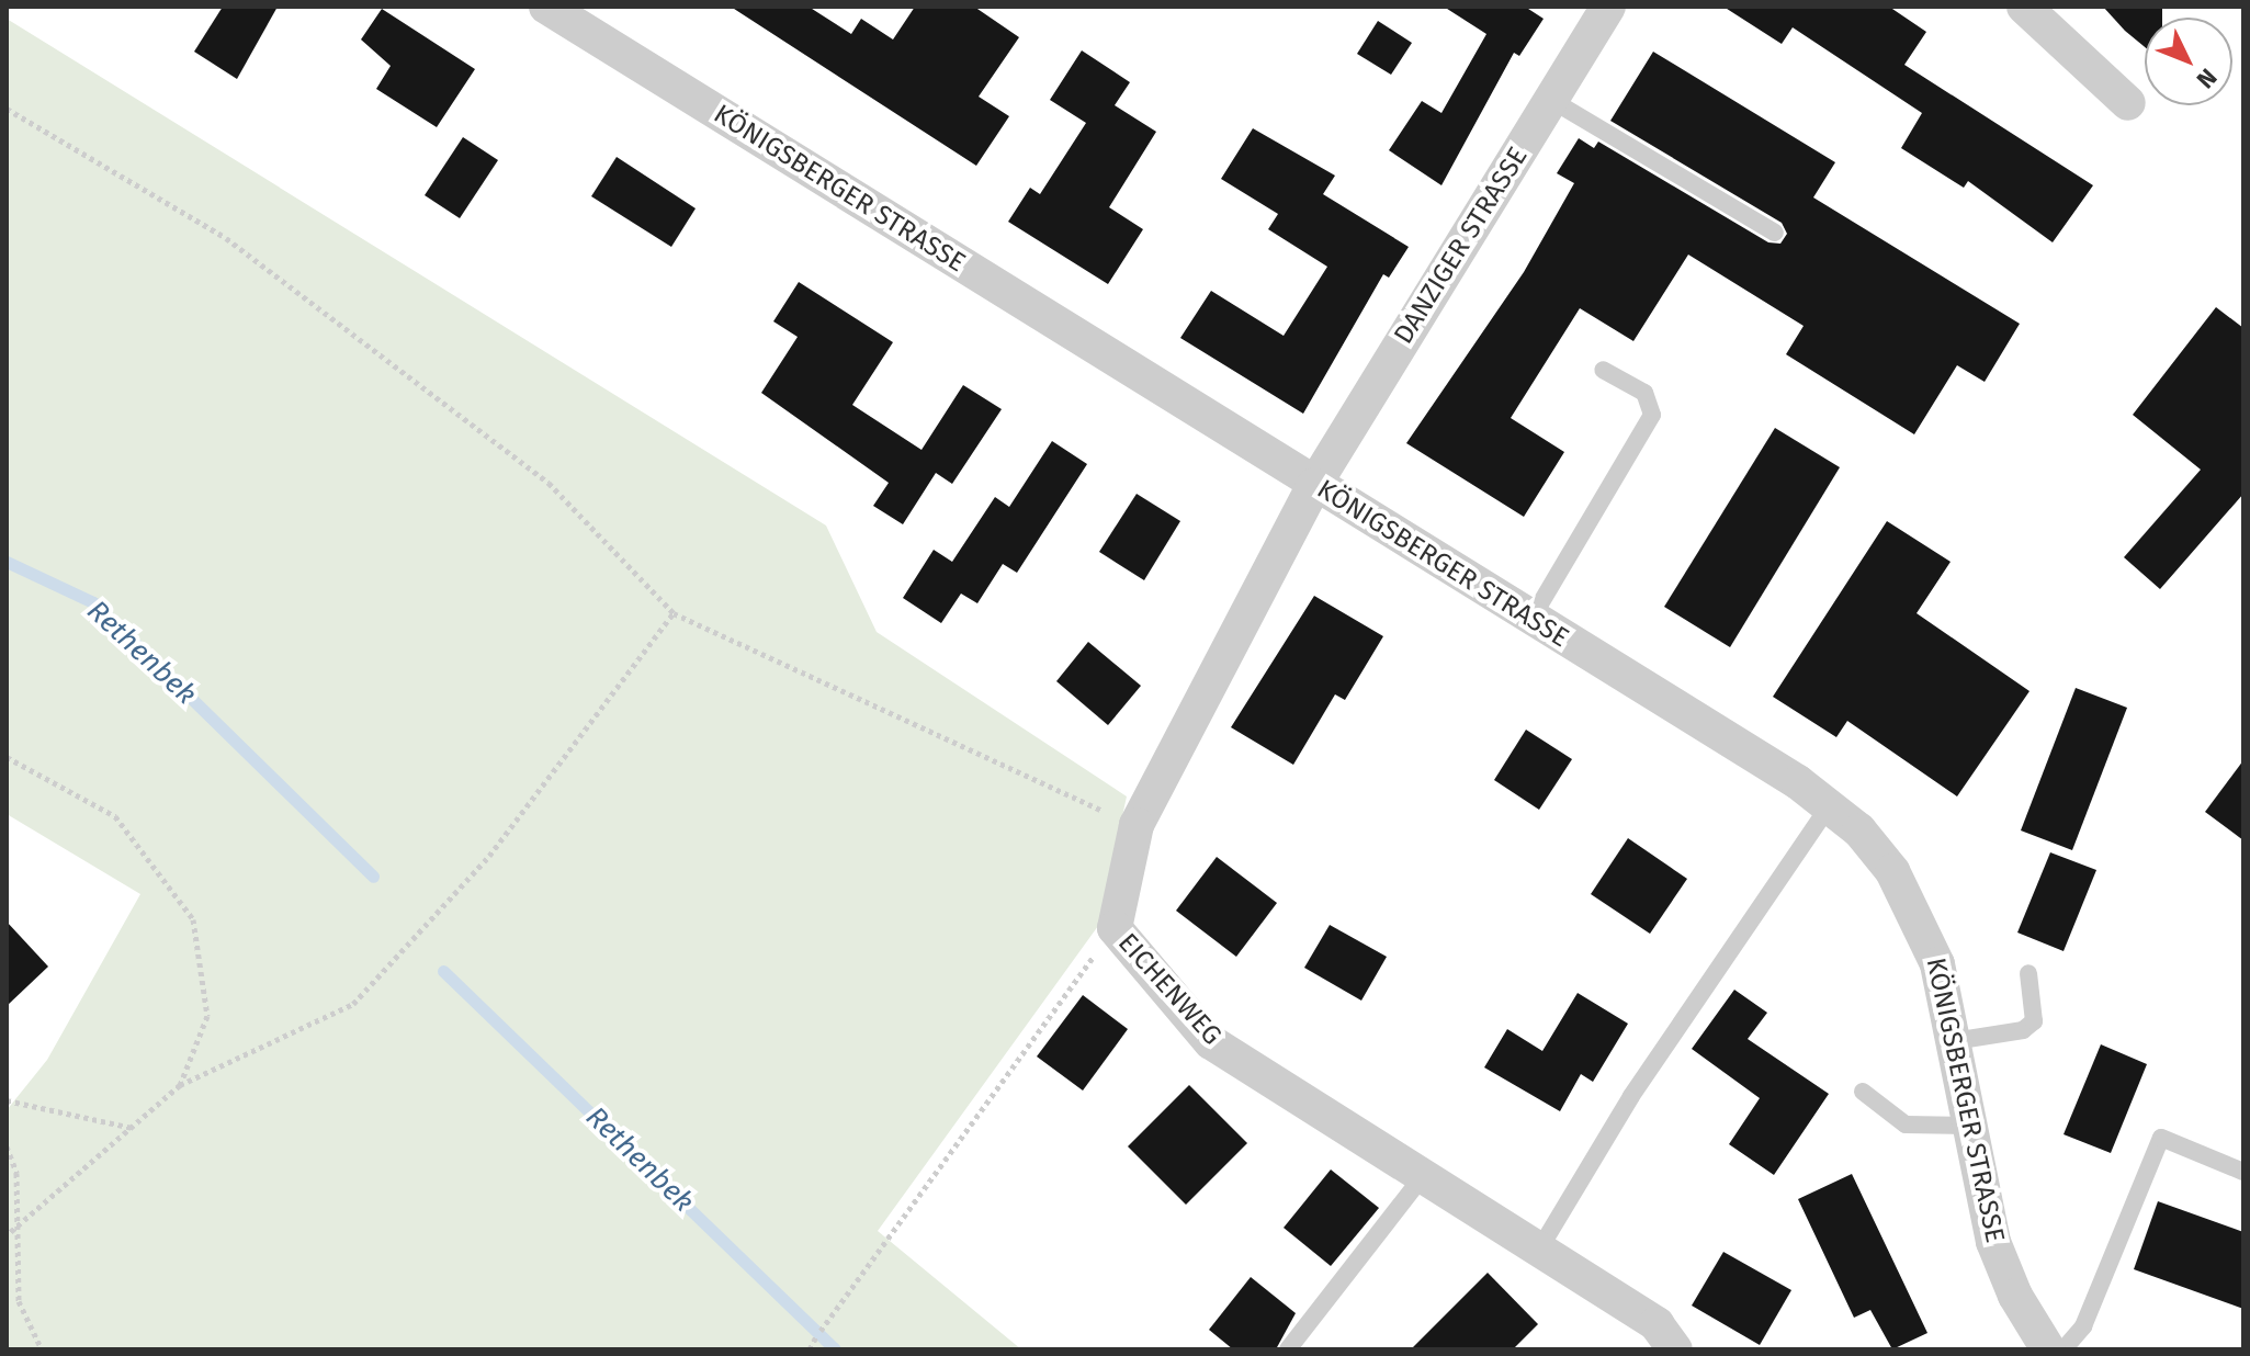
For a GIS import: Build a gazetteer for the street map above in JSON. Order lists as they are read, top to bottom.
{
  "streets": {
    "street": ["KÖNIGSBERGER STRASSE", "DANZIGER STRASSE", "EICHENWEG"]
  },
  "crossings": [
    ["KÖNIGSBERGER STRASSE", "DANZIGER STRASSE"],
    ["KÖNIGSBERGER STRASSE", "EICHENWEG"],
    ["DANZIGER STRASSE", "EICHENWEG"]
  ],
  "water": ["Rethenbek"],
  "north": "bottom right"
}
